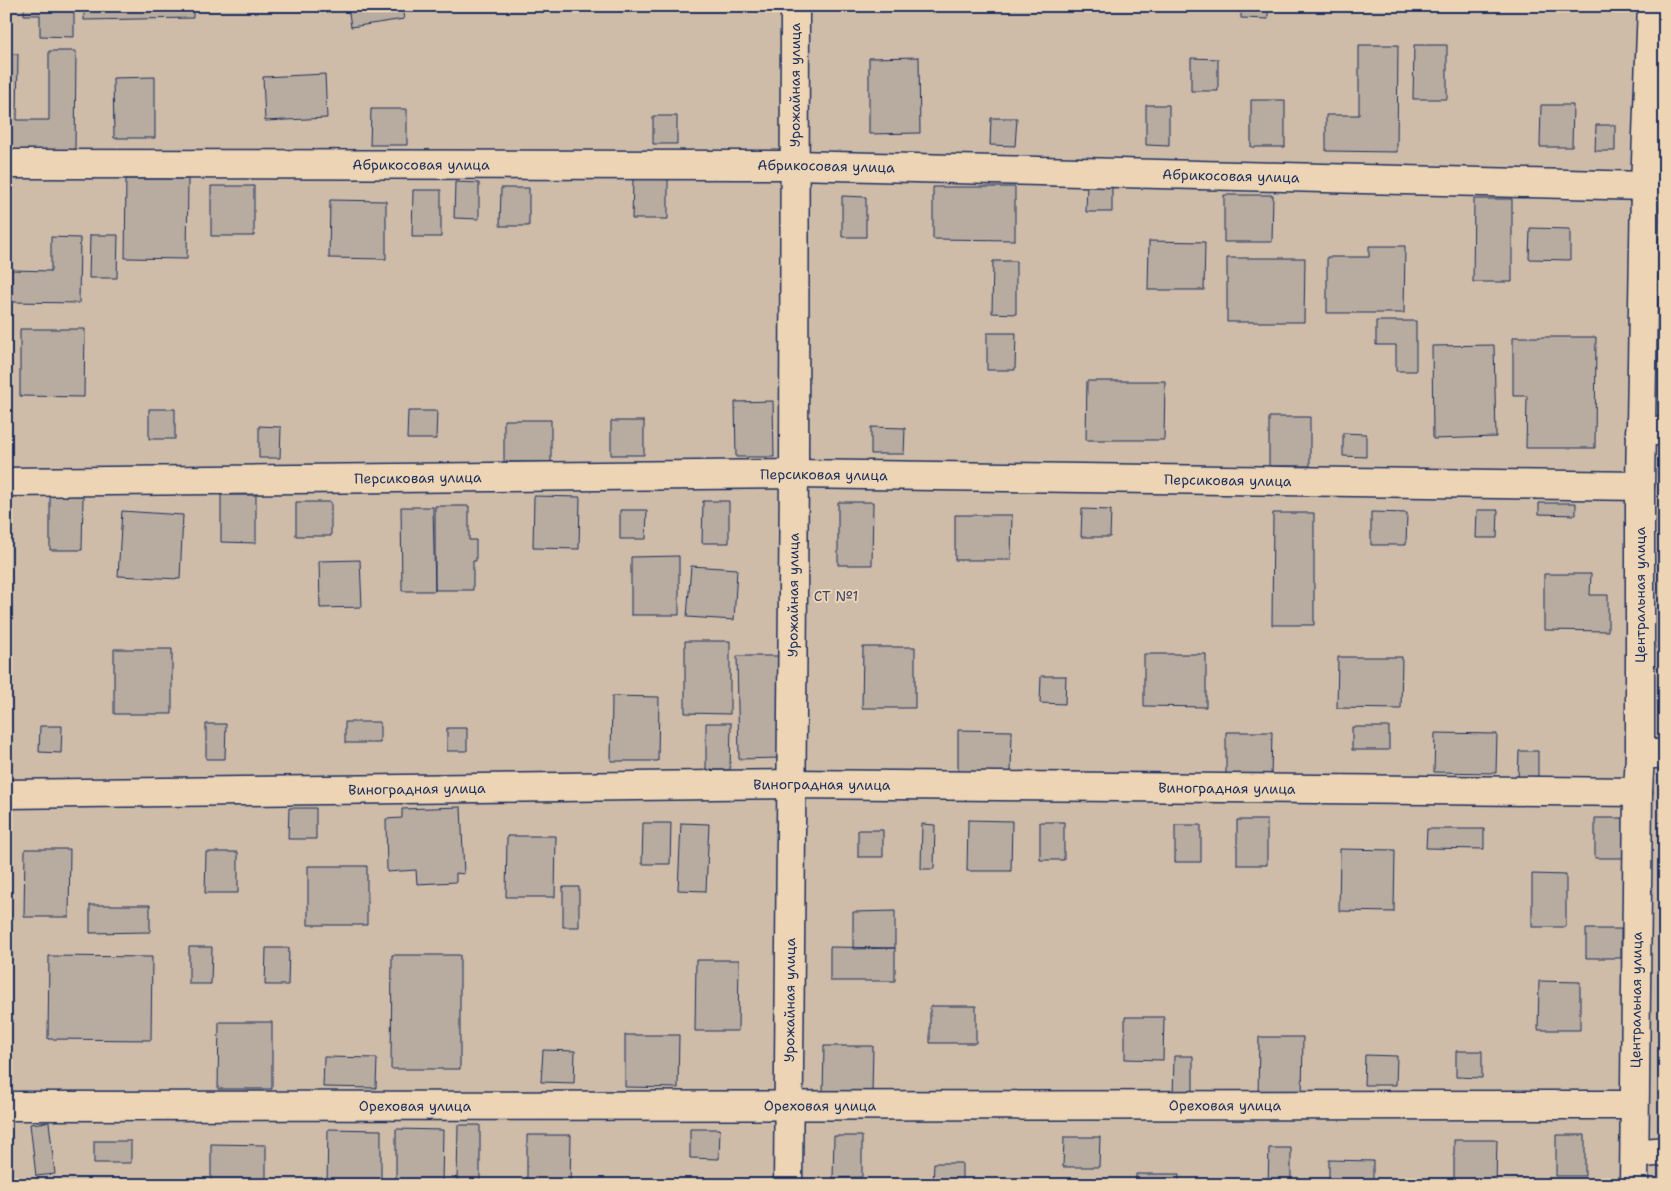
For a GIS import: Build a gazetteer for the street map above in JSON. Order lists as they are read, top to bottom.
{
  "streets": {
    "street": [
      "Урожайная улица",
      "Абрикосовая улица",
      "Персиковая улица",
      "Центральная улица",
      "Виноградная улица",
      "Ореховая улица"
    ]
  },
  "crossings": [
    ["Урожайная улица", "Абрикосовая улица"],
    ["Урожайная улица", "Персиковая улица"],
    ["Урожайная улица", "Виноградная улица"],
    ["Урожайная улица", "Ореховая улица"],
    ["Абрикосовая улица", "Центральная улица"],
    ["Персиковая улица", "Центральная улица"],
    ["Центральная улица", "Виноградная улица"],
    ["Центральная улица", "Ореховая улица"]
  ],
  "parks": ["СТ №1"]
}
